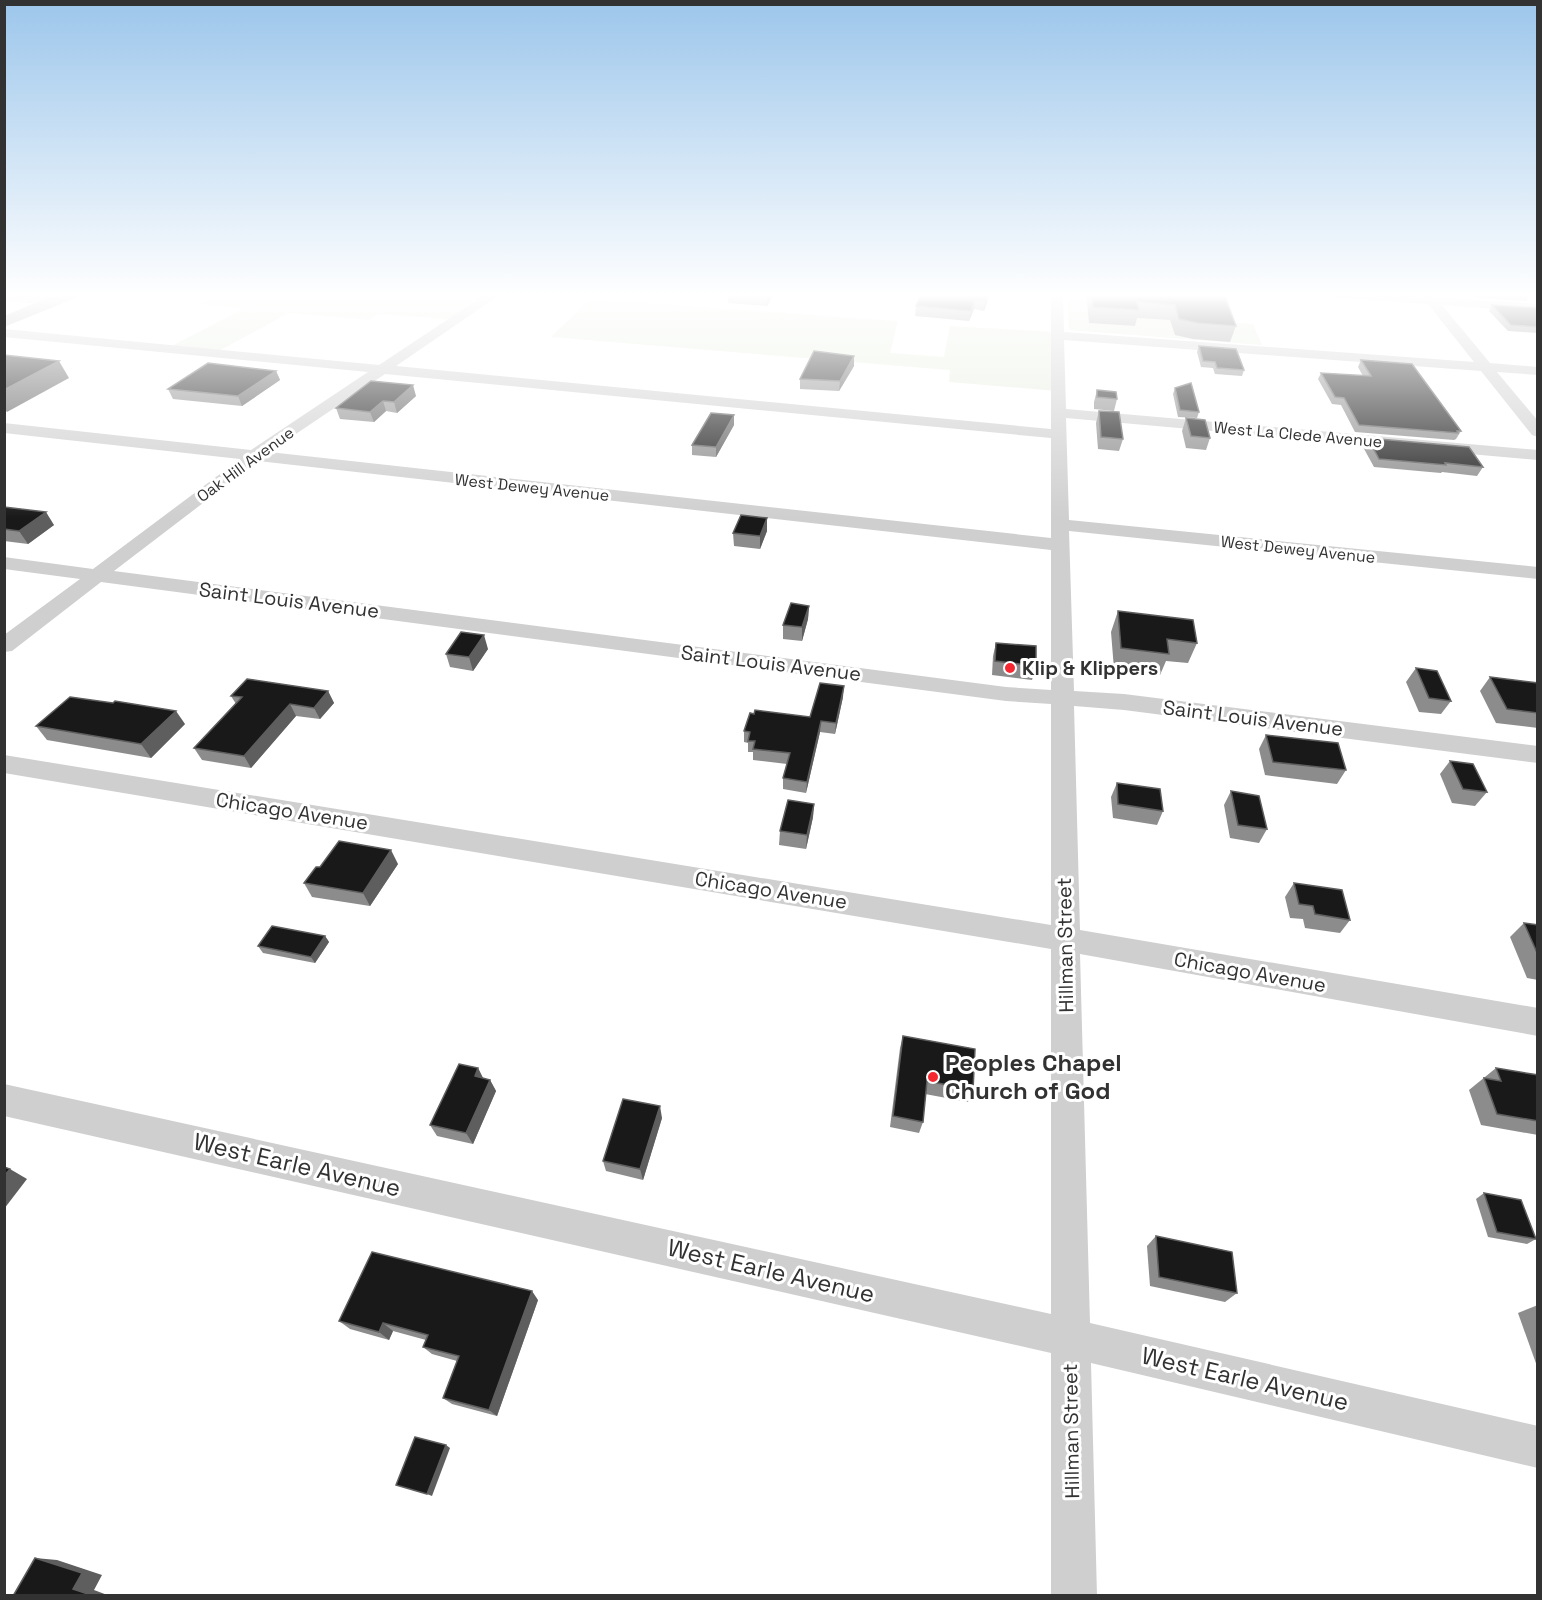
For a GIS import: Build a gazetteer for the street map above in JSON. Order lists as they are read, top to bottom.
{
  "streets": {
    "street": [
      "West La Clede Avenue",
      "Oak Hill Avenue",
      "West Dewey Avenue",
      "Saint Louis Avenue",
      "Chicago Avenue",
      "Hillman Street",
      "West Earle Avenue"
    ]
  },
  "crossings": [
    ["West La Clede Avenue", "Hillman Street"],
    ["Oak Hill Avenue", "West Dewey Avenue"],
    ["Oak Hill Avenue", "Saint Louis Avenue"],
    ["West Dewey Avenue", "Hillman Street"],
    ["Saint Louis Avenue", "Hillman Street"],
    ["Chicago Avenue", "Hillman Street"],
    ["Hillman Street", "West Earle Avenue"]
  ],
  "places": ["Klip & Klippers", "Peoples Chapel Church of God"]
}
